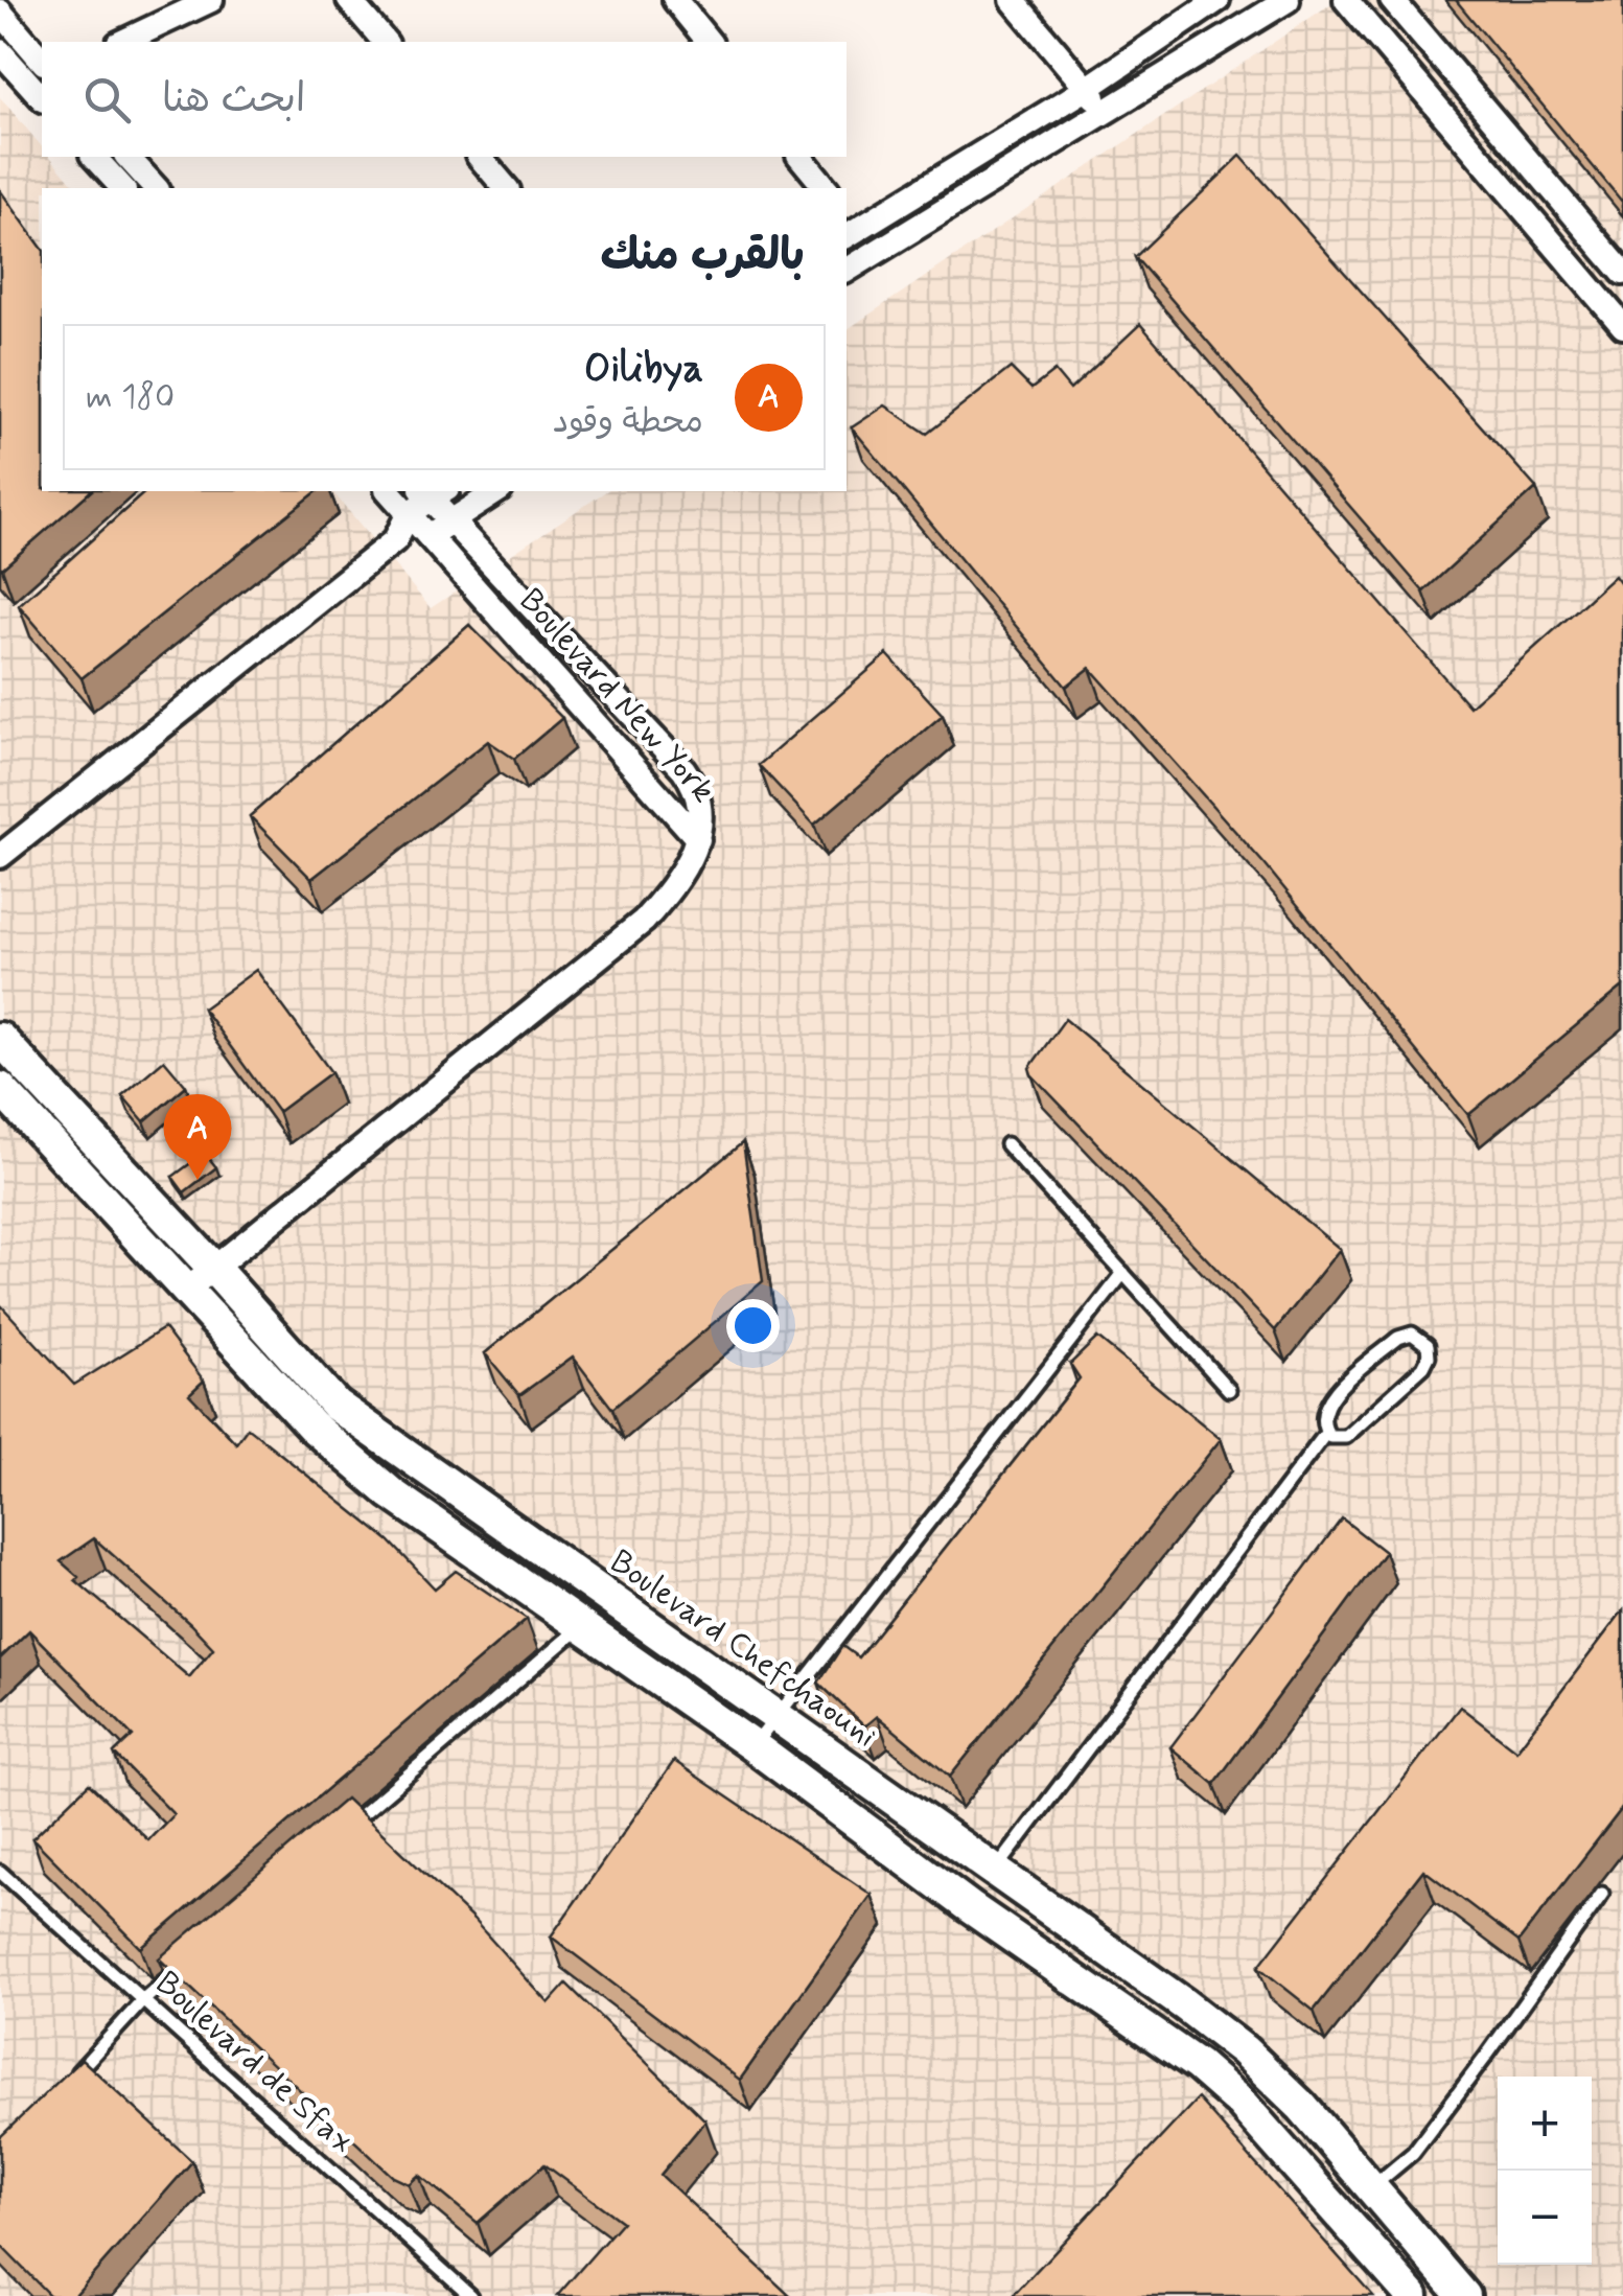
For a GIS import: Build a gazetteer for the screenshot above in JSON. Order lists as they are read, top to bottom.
{
  "streets": {
    "street": ["Boulevard New York", "Boulevard Chefchaouni"],
    "lane": ["Boulevard de Sfax"]
  },
  "page": {
    "search": "ابحث هنا",
    "heading": "بالقرب منك",
    "list": [
      {
        "mark": "A",
        "name": "Oilibya",
        "note": "محطة وقود",
        "value": "180 m"
      }
    ],
    "pins": "A",
    "map_buttons": ["+", "−"]
  }
}
